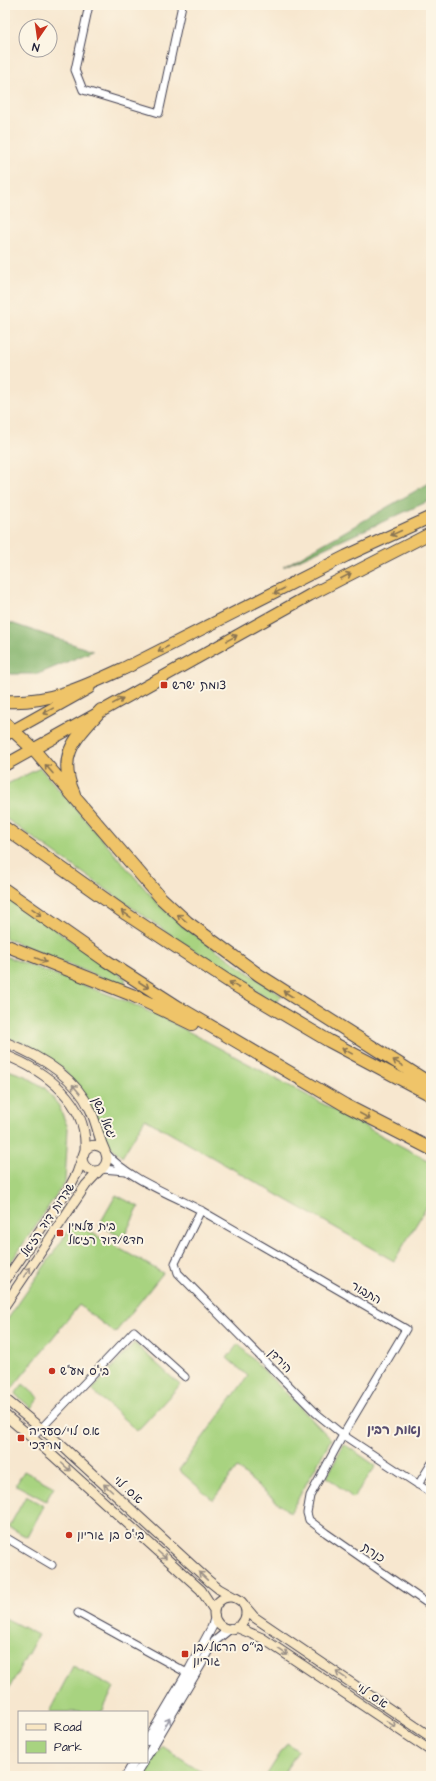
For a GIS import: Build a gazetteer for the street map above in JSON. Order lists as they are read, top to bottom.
{
  "streets": {
    "main road": ["יגאל בשן", "שדרות דוד רזיאל", "א.ס. לוי"],
    "street": ["התבור", "הירדן", "כנרת"]
  },
  "crossings": [
    ["יגאל בשן", "שדרות דוד רזיאל"],
    ["יגאל בשן", "התבור"],
    ["שדרות דוד רזיאל", "התבור"],
    ["התבור", "הירדן"],
    ["התבור", "כנרת"]
  ],
  "districts": ["נאות רבין"],
  "places": {
    "transit": [
      "צומת ישרש",
      "בית עלמין חדש/דוד רזיאל",
      "א.ס לוי/סעדיה מרדכי",
      "בי״ס הראל/בן גוריון"
    ],
    "other": ["בי\"ס מע\"ש", "בי\"ס בן גוריון"]
  },
  "legend": ["Road", "Park"],
  "north": "bottom"
}
